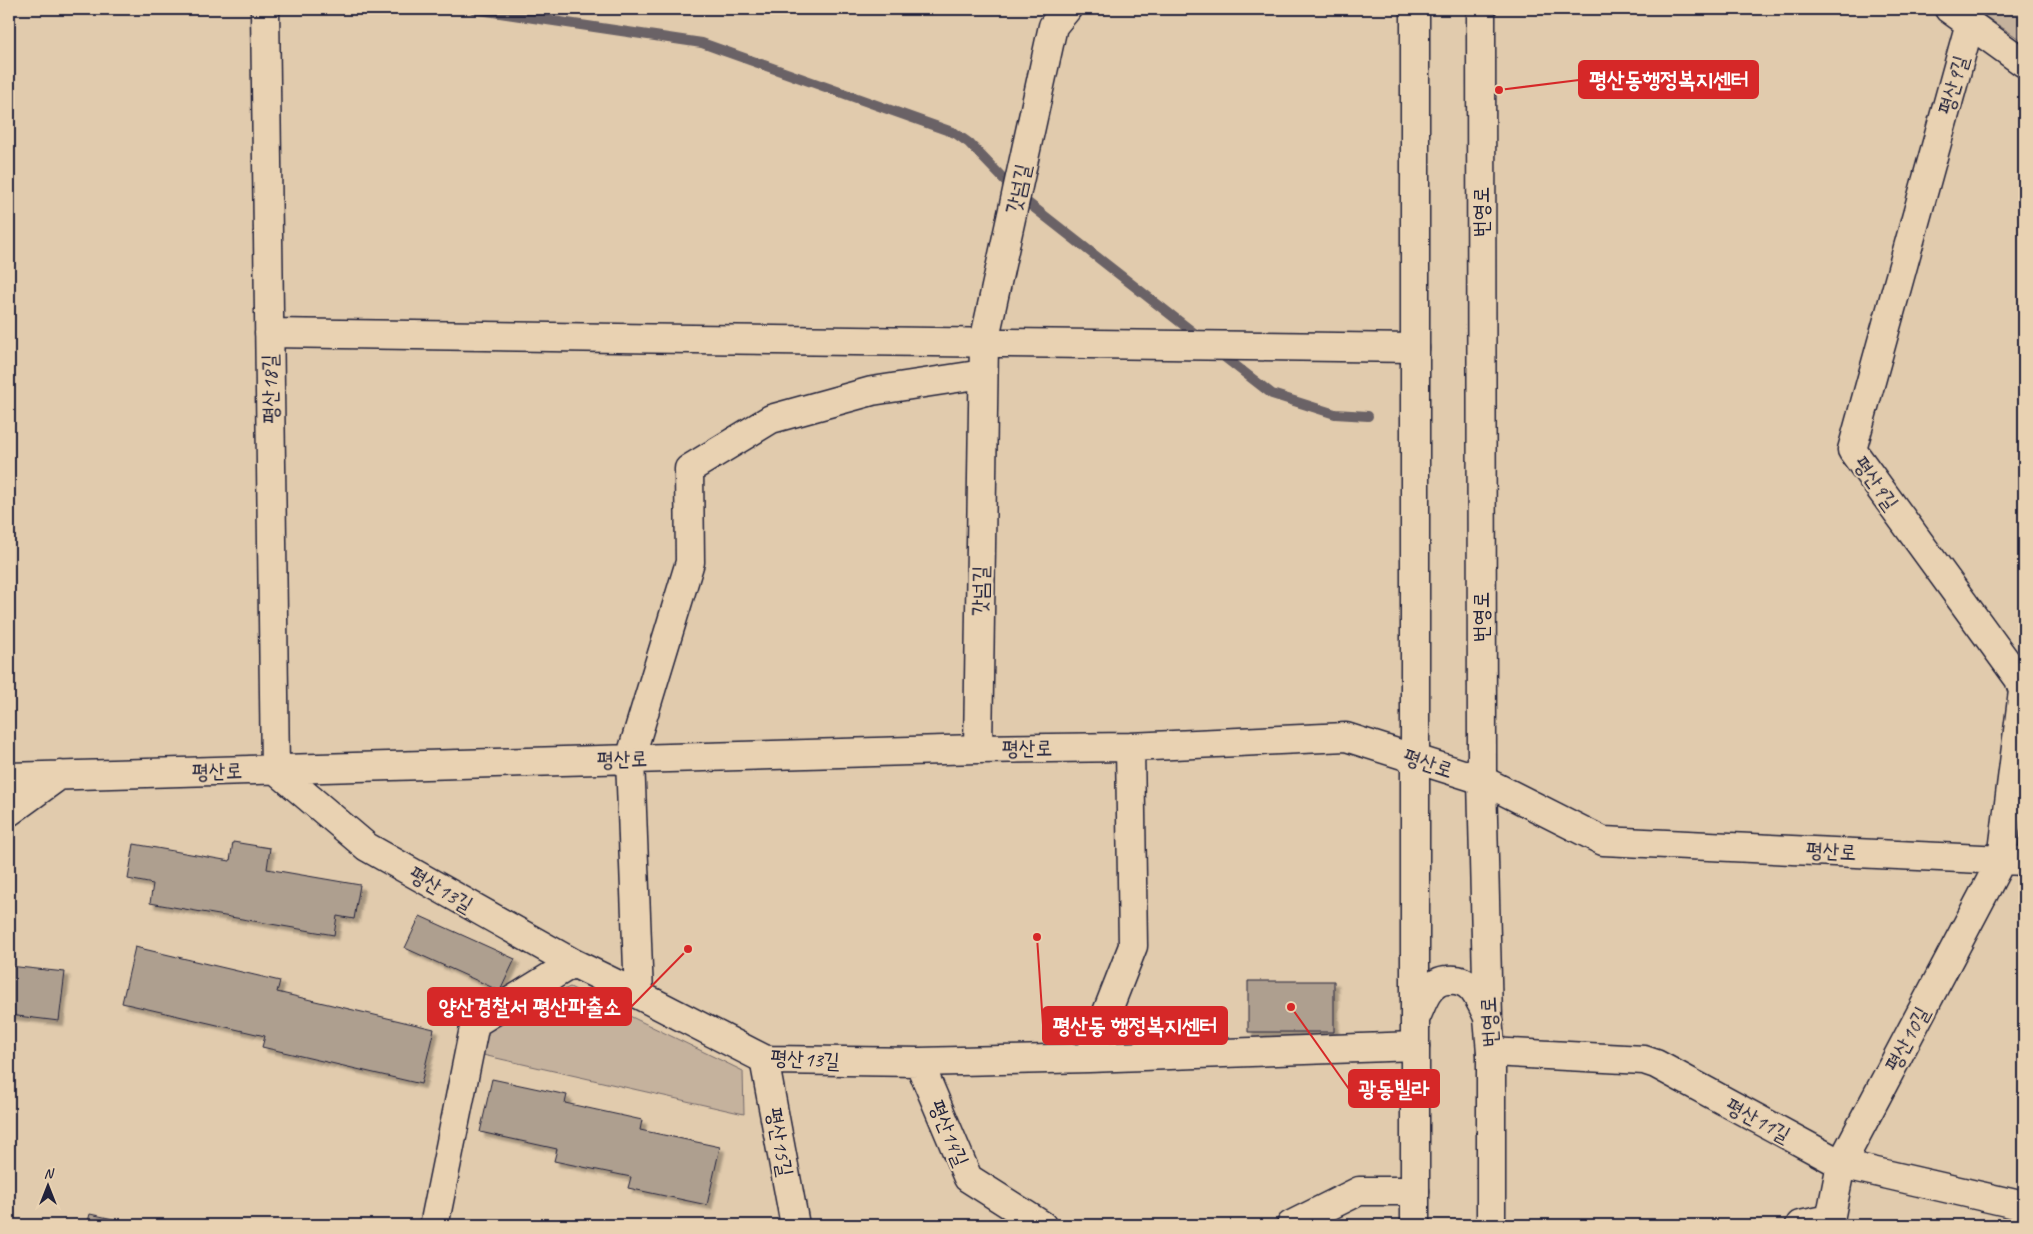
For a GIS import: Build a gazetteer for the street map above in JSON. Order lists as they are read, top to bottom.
{
  "streets": {
    "street": [
      "평산9길",
      "갓넘길",
      "번영로",
      "평산18길",
      "평산로",
      "평산13길",
      "평산10길",
      "평산11길",
      "평산14길",
      "평산15길"
    ]
  },
  "crossings": [
    ["평산9길", "평산로"],
    ["평산9길", "평산10길"],
    ["갓넘길", "평산로"],
    ["번영로", "평산로"],
    ["번영로", "평산11길"],
    ["평산18길", "평산로"],
    ["평산18길", "평산13길"],
    ["평산로", "평산13길"],
    ["평산로", "평산10길"],
    ["평산13길", "평산14길"],
    ["평산13길", "평산15길"],
    ["평산10길", "평산11길"]
  ],
  "places": [
    "평산동행정복지센터",
    "평산동 행정복지센터",
    "양산경찰서 평산파출소",
    "광동빌라"
  ],
  "north": "top"
}
